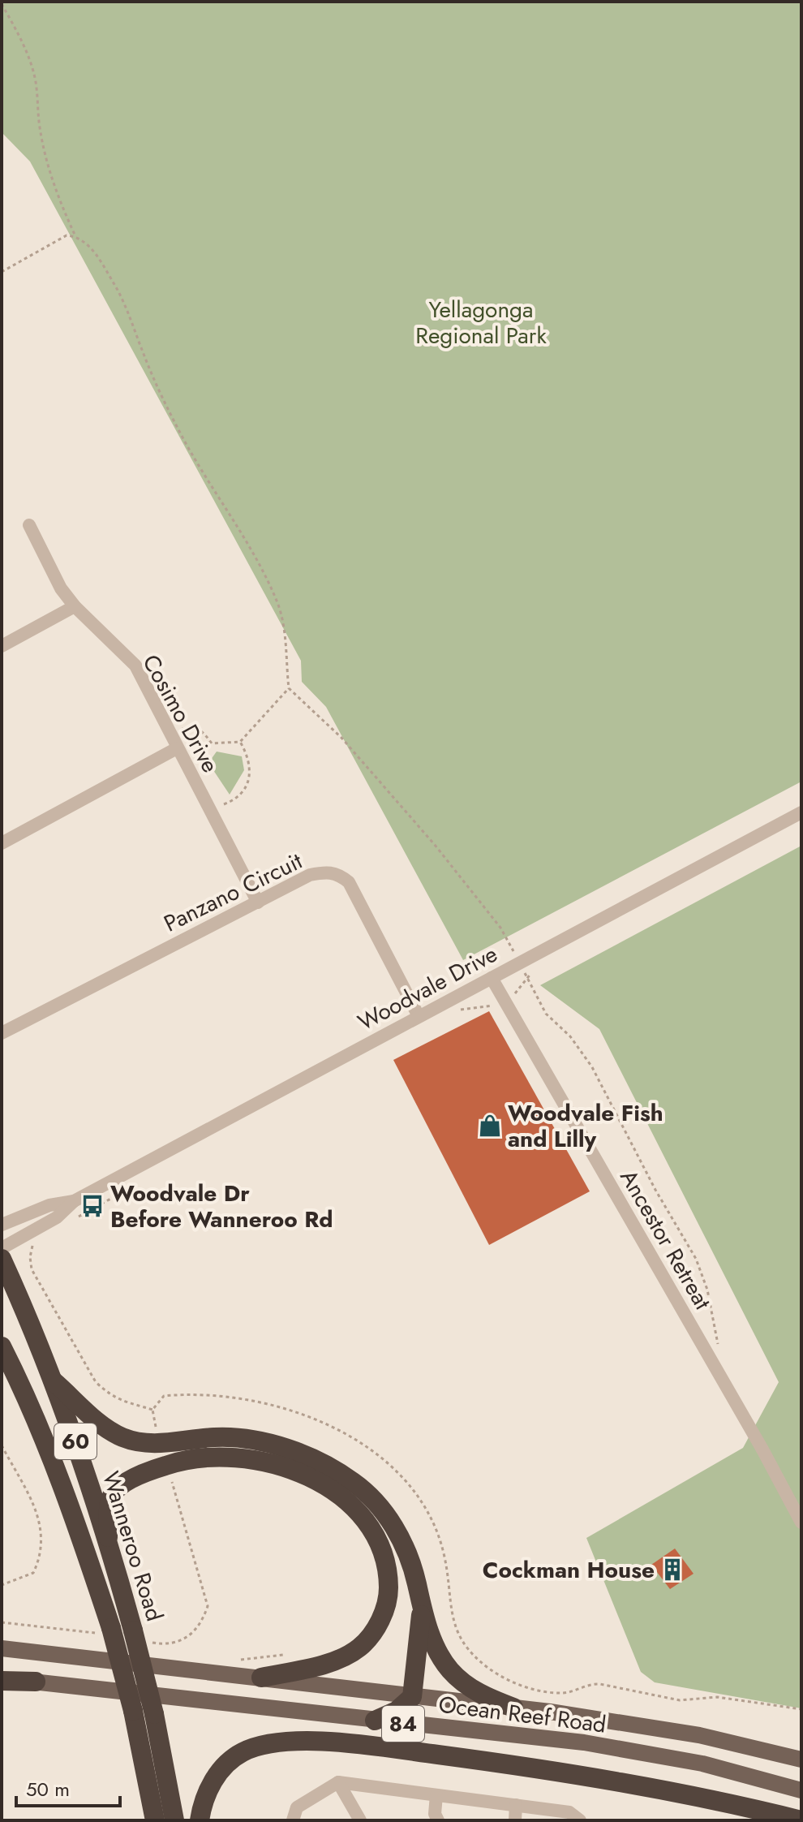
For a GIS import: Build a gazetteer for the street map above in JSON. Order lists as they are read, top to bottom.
{
  "streets": {
    "highway": ["60", "Wanneroo Road"],
    "main road": ["Ocean Reef Road", "84"],
    "street": [
      "Cosimo Drive",
      "Panzano Circuit",
      "Woodvale Drive",
      "Ancestor Retreat"
    ]
  },
  "crossings": [
    ["Cosimo Drive", "Panzano Circuit"],
    ["Panzano Circuit", "Woodvale Drive"],
    ["Woodvale Drive", "Ancestor Retreat"]
  ],
  "parks": ["Yellagonga Regional Park"],
  "places": {
    "shop": ["Woodvale Fish and Lilly"],
    "bus stop": ["Woodvale Dr Before Wanneroo Rd"],
    "building": ["Cockman House"]
  },
  "scale_bar": "50 m"
}
